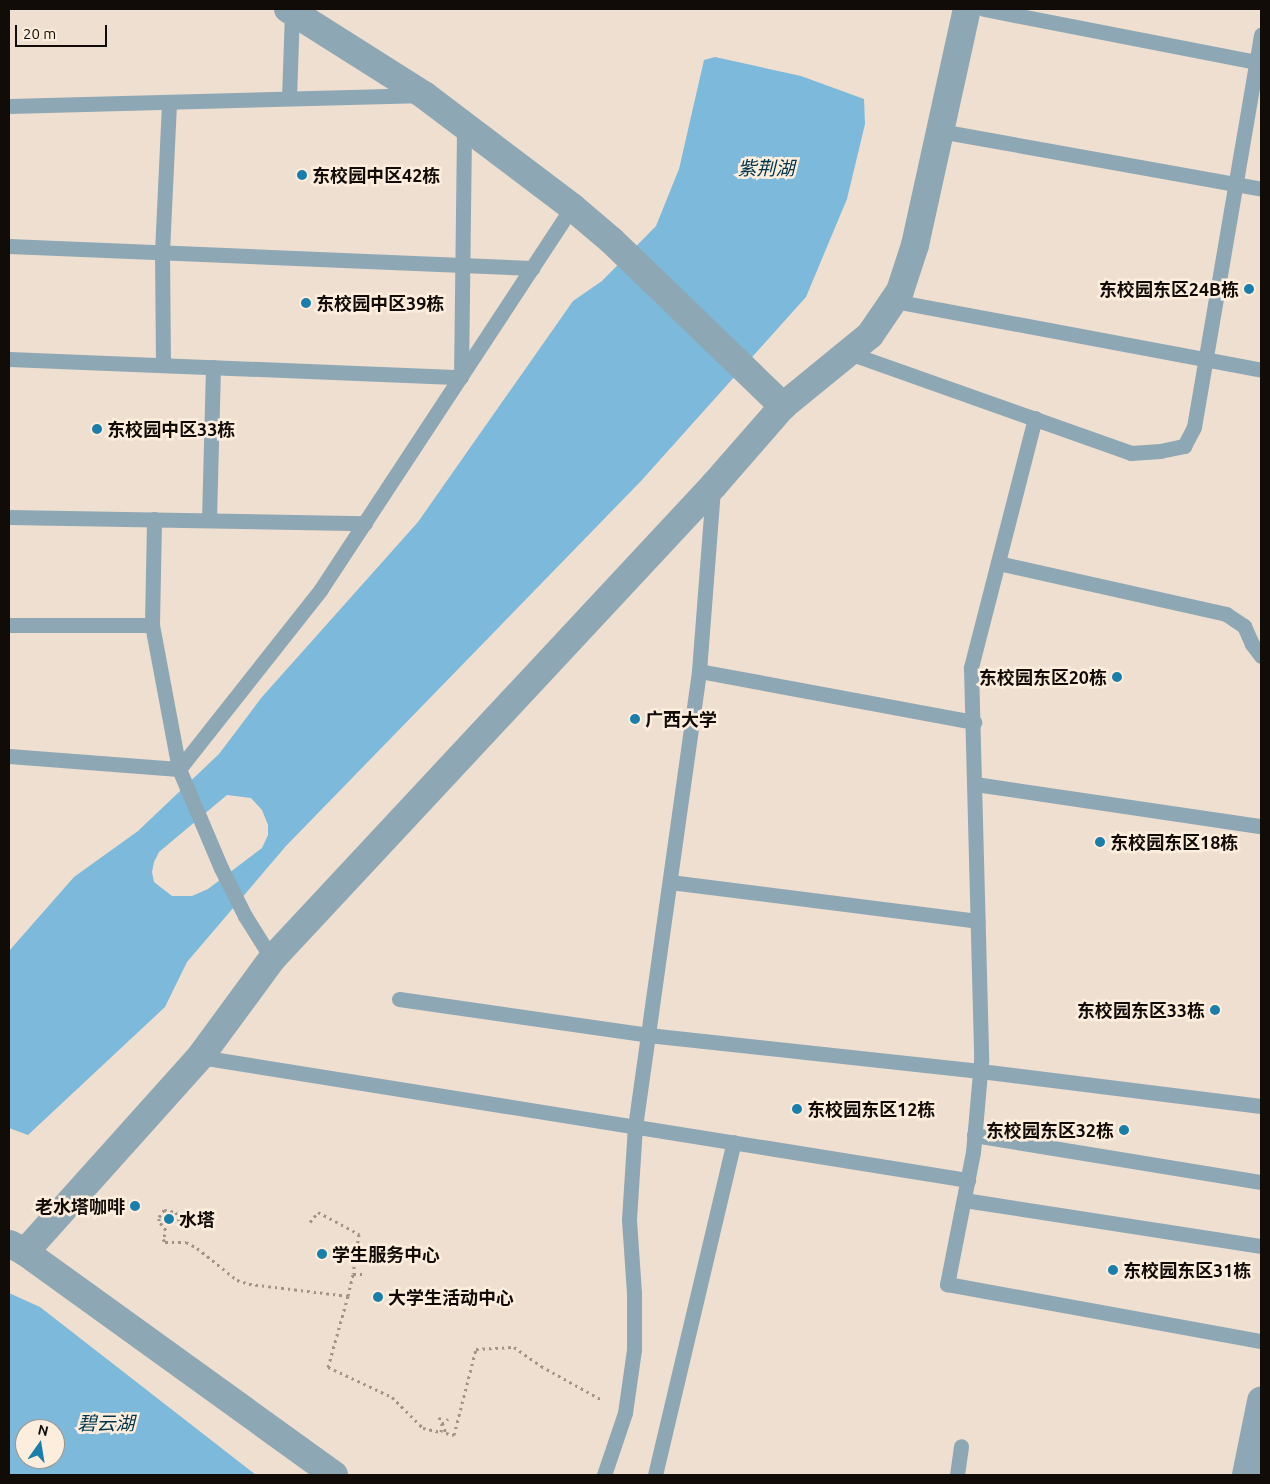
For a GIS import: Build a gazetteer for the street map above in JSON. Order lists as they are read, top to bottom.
{
  "water": ["紫荆湖", "碧云湖"],
  "places": [
    "东校园中区42栋",
    "东校园东区24B栋",
    "东校园中区39栋",
    "东校园中区33栋",
    "东校园东区20栋",
    "广西大学",
    "东校园东区18栋",
    "东校园东区33栋",
    "东校园东区12栋",
    "东校园东区32栋",
    "老水塔咖啡",
    "水塔",
    "学生服务中心",
    "东校园东区31栋",
    "大学生活动中心"
  ],
  "scale_bar": "20 m",
  "north": "top"
}
